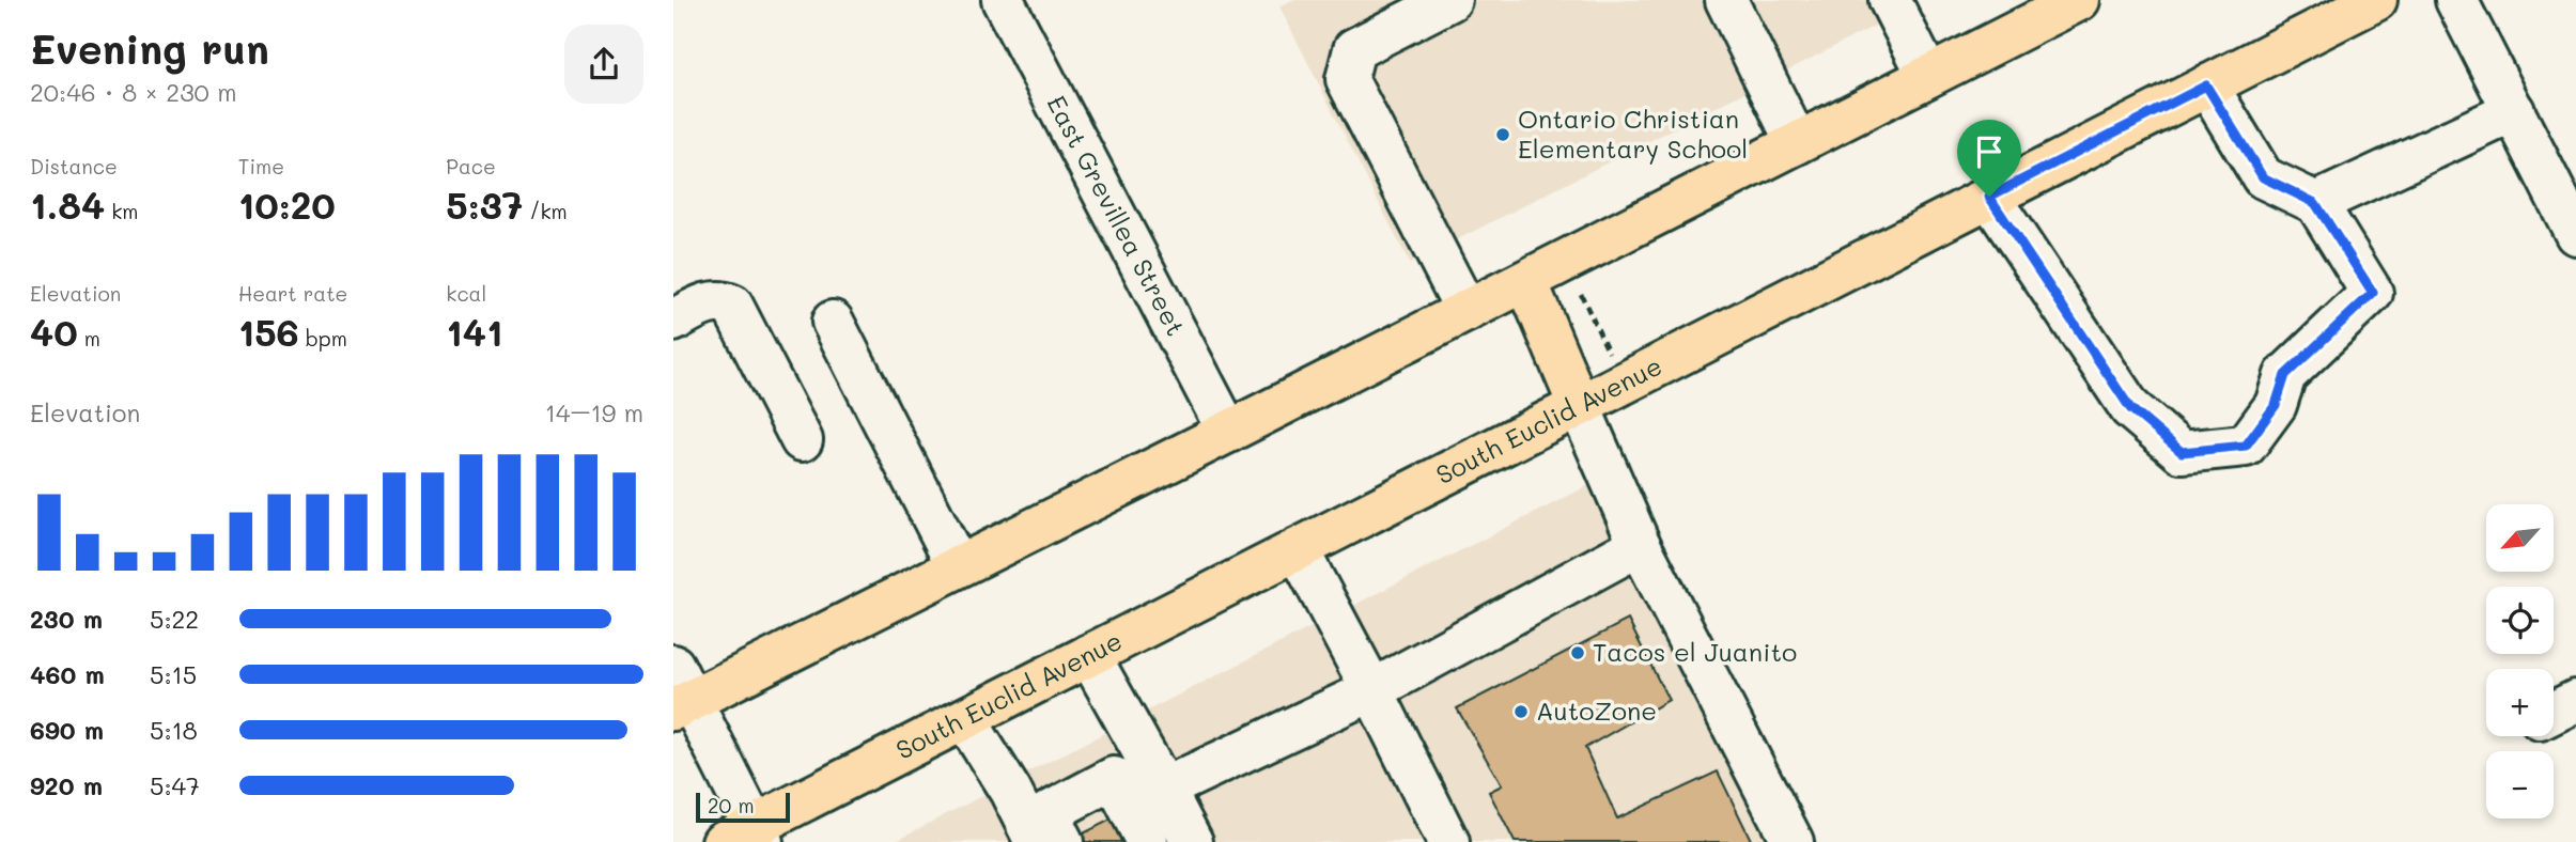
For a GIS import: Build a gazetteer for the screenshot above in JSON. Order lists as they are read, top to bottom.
{
  "streets": {
    "main road": ["South Euclid Avenue"],
    "street": ["East Grevillea Street"]
  },
  "places": ["Ontario Christian Elementary School", "Tacos el Juanito", "AutoZone"],
  "scale_bar": "20 m",
  "north": "bottom left",
  "page": {
    "heading": ["Evening run", "20:46 · 8 × 230 m"],
    "stats": [
      ["Distance", "1.84 km"],
      ["Time", "10:20"],
      ["Pace", "5:37 /km"],
      ["Elevation", "40 m"],
      ["Heart rate", "156 bpm"],
      ["kcal", "141"]
    ],
    "chart": ["Elevation", "14–19 m"],
    "map_buttons": ["+", "−"],
    "list": [
      {
        "name": "230 m",
        "note": "5:22"
      },
      {
        "name": "460 m",
        "note": "5:15"
      },
      {
        "name": "690 m",
        "note": "5:18"
      },
      {
        "name": "920 m",
        "note": "5:47"
      }
    ],
    "scale": "20 m"
  }
}
